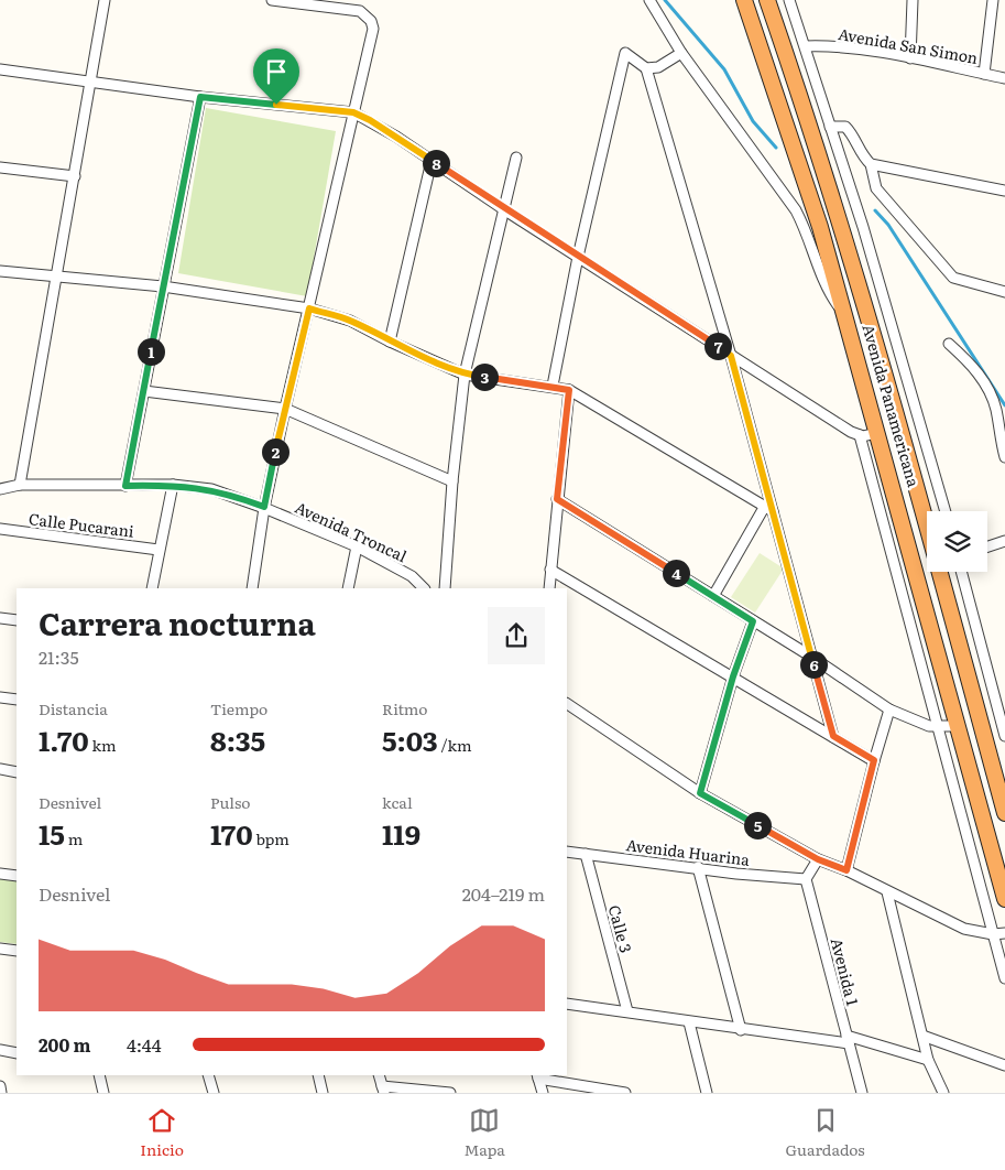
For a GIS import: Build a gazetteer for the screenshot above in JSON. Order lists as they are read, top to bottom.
{
  "streets": {
    "highway": ["Avenida Panamericana"],
    "street": [
      "Avenida San Simon",
      "Calle Pucarani",
      "Avenida Troncal",
      "Avenida Huarina",
      "Calle 3",
      "Avenida 1"
    ]
  },
  "crossings": [
    ["Avenida San Simon", "Avenida Panamericana"],
    ["Avenida Huarina", "Calle 3"],
    ["Avenida Huarina", "Avenida 1"]
  ],
  "page": {
    "pins": [
      "8",
      "7",
      "1",
      "3",
      "2",
      "4",
      "6",
      "5"
    ],
    "heading": ["Carrera nocturna", "21:35"],
    "stats": [
      ["Distancia", "1.70 km"],
      ["Tiempo", "8:35"],
      ["Ritmo", "5:03 /km"],
      ["Desnivel", "15 m"],
      ["Pulso", "170 bpm"],
      ["kcal", "119"]
    ],
    "chart": ["Desnivel", "204–219 m"],
    "list": [
      {
        "name": "200 m",
        "note": "4:44"
      }
    ],
    "tabs": ["Inicio", "Mapa", "Guardados"]
  }
}
